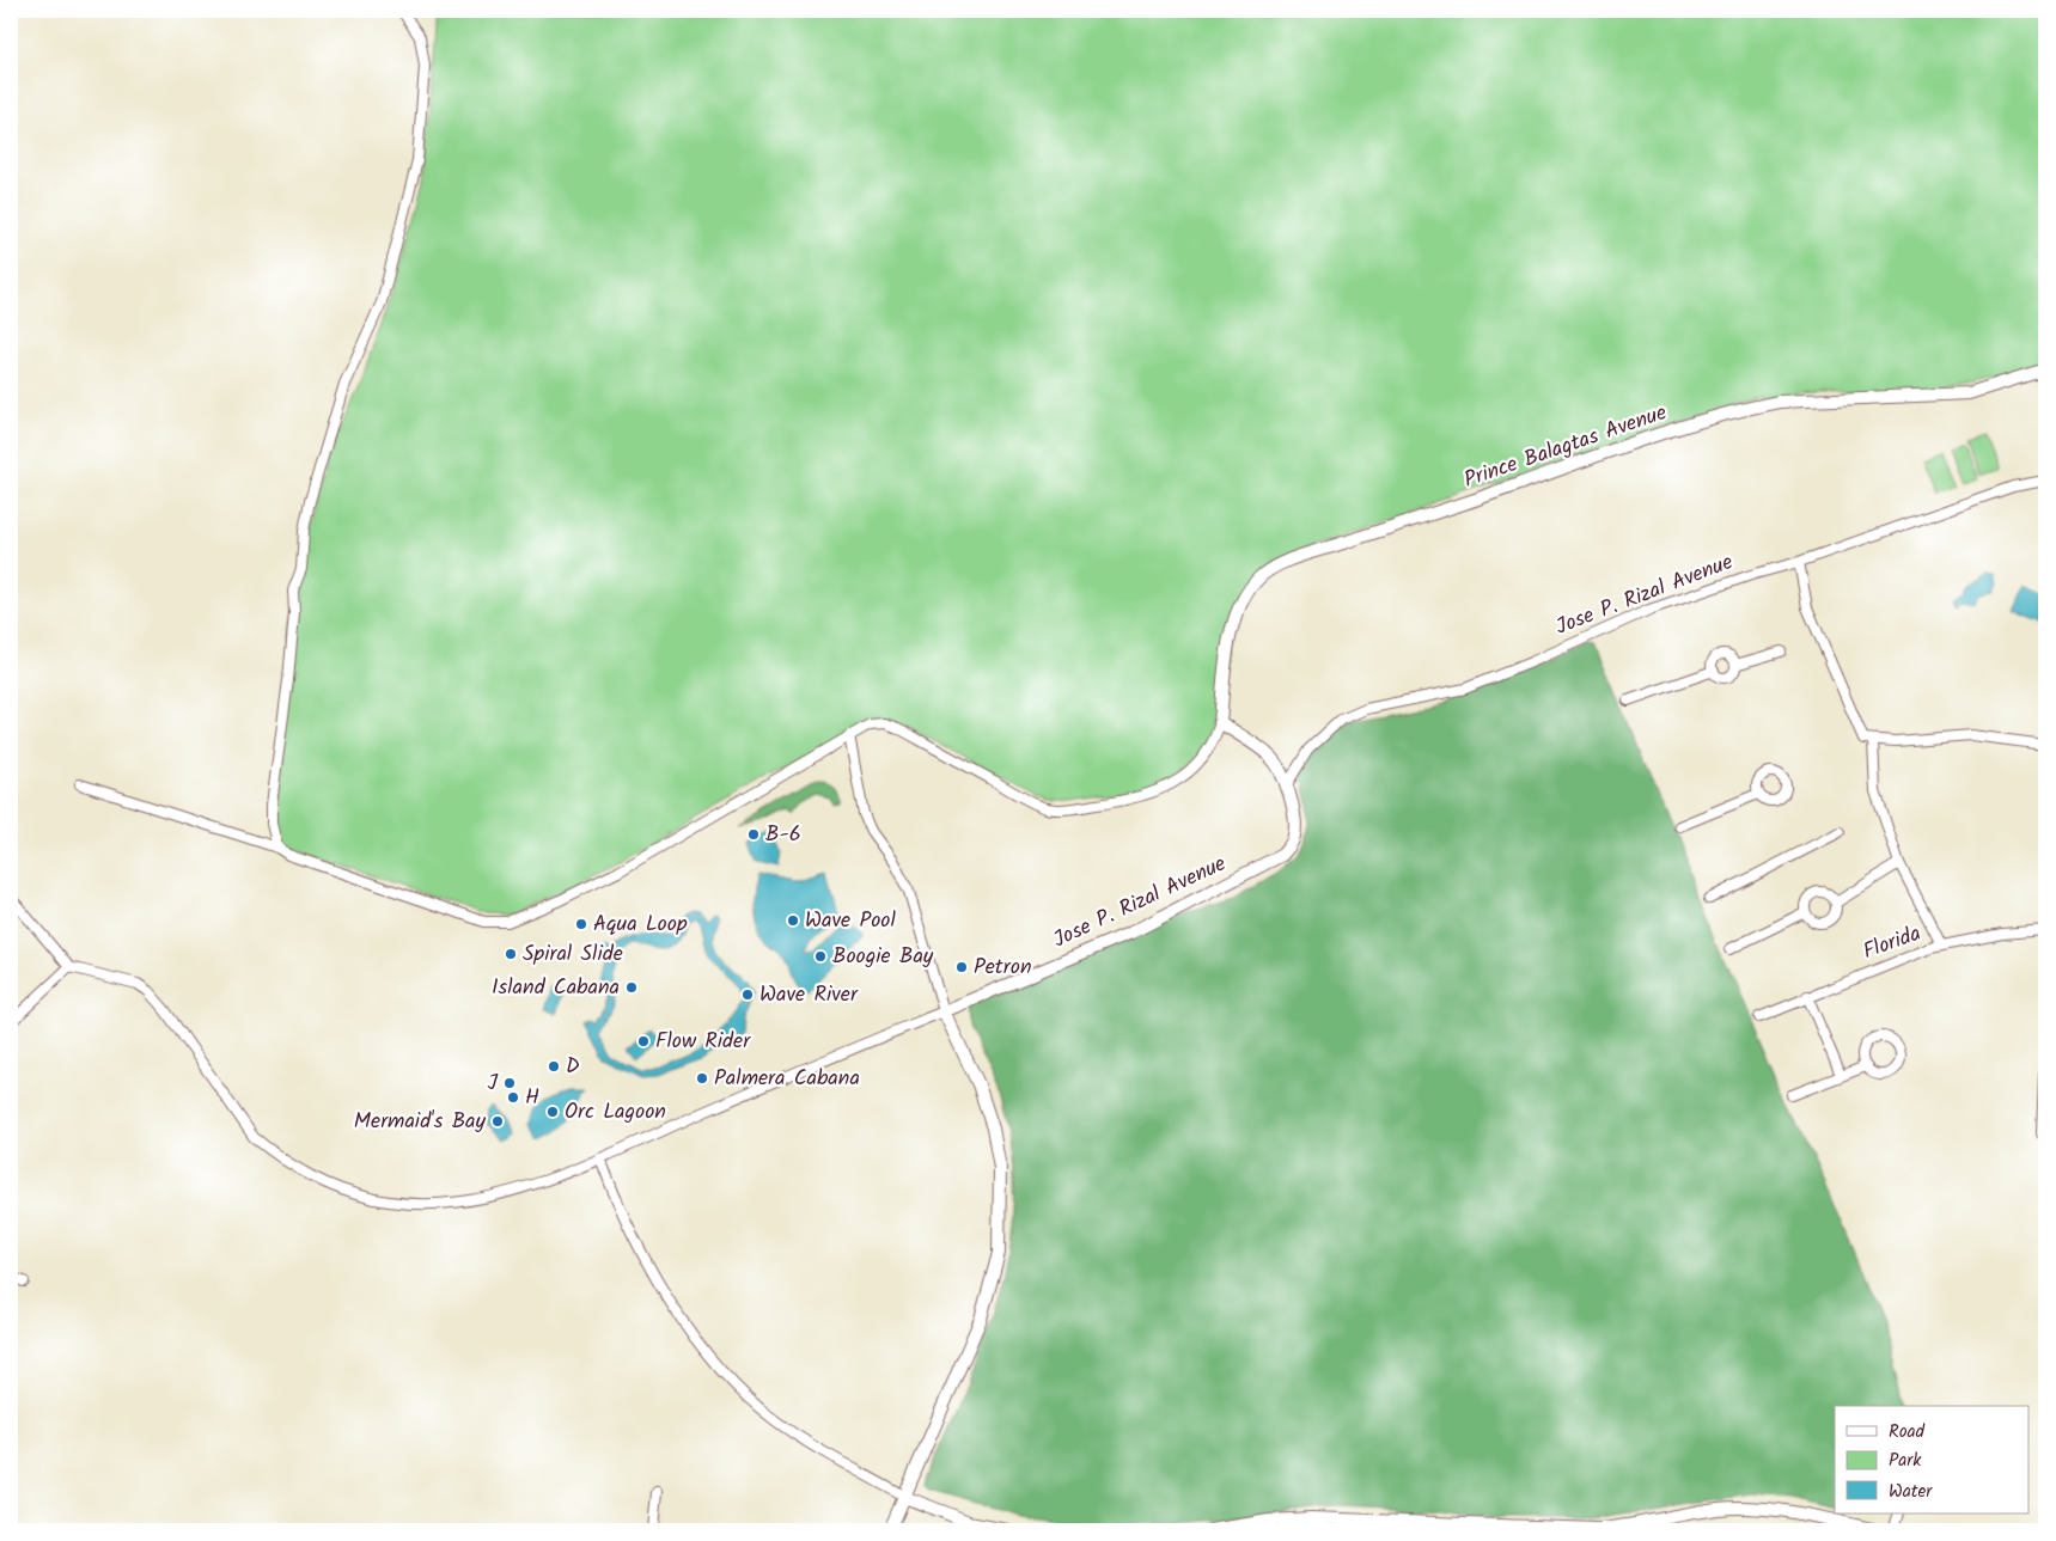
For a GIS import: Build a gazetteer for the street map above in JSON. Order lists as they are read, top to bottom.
{
  "streets": {
    "main road": ["Prince Balagtas Avenue", "Jose P. Rizal Avenue"],
    "street": ["Florida"]
  },
  "crossings": [
    ["Prince Balagtas Avenue", "Jose P. Rizal Avenue"]
  ],
  "places": [
    "B-6",
    "Wave Pool",
    "Aqua Loop",
    "Spiral Slide",
    "Boogie Bay",
    "Petron",
    "Island Cabana",
    "Wave River",
    "Flow Rider",
    "D",
    "Palmera Cabana",
    "J",
    "H",
    "Orc Lagoon",
    "Mermaid's Bay"
  ],
  "legend": ["Road", "Park", "Water"]
}
